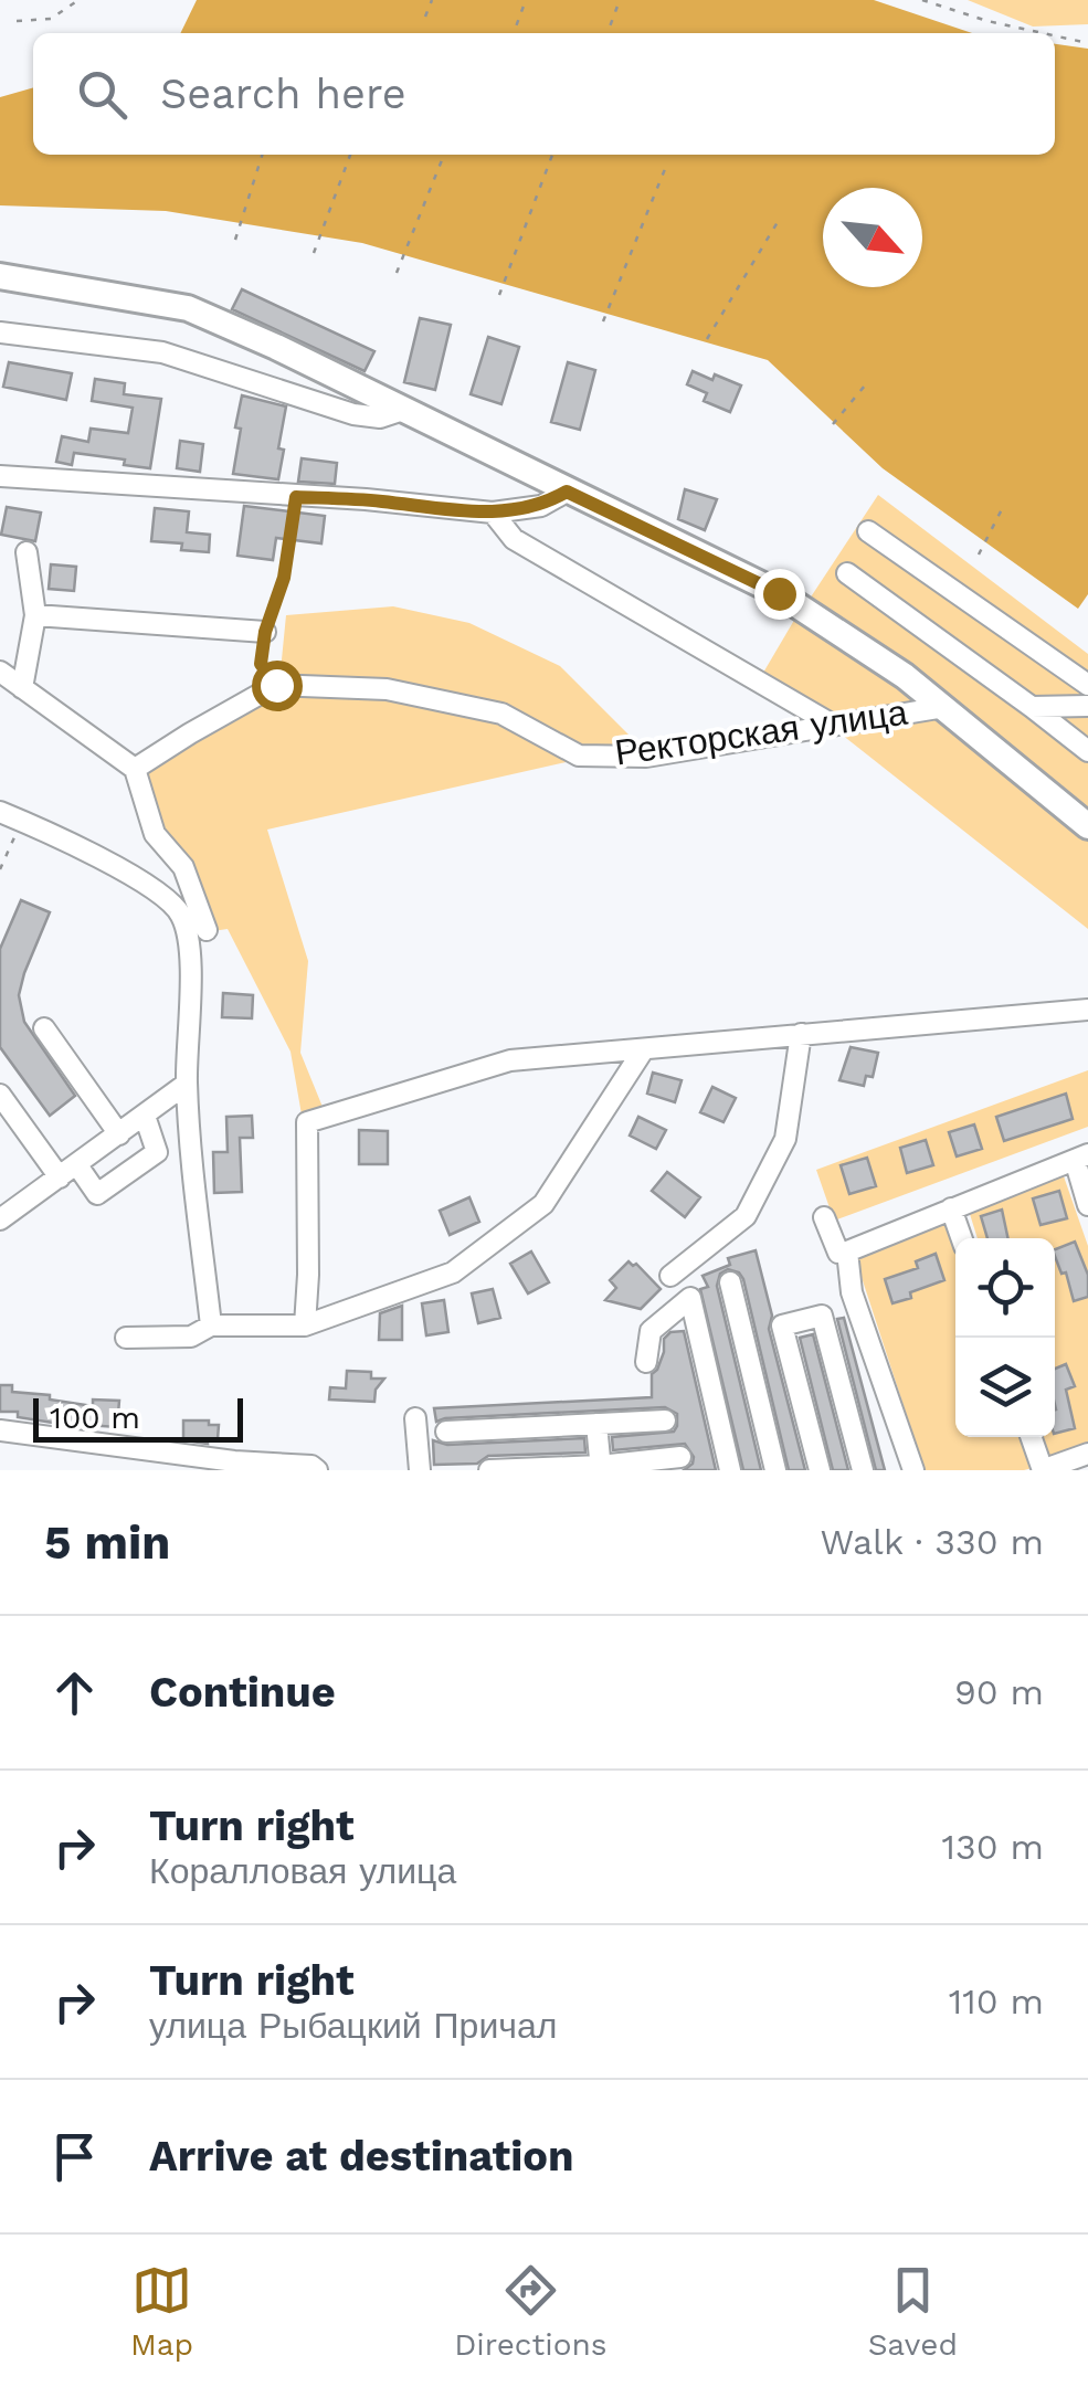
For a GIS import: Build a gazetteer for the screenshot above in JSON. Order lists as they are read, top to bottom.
{
  "streets": {
    "street": ["Ректорская улица"]
  },
  "scale_bar": "100 m",
  "north": "bottom right",
  "page": {
    "search": "Search here",
    "scale": "100 m",
    "heading": ["5 min", "Walk · 330 m"],
    "list": [
      ["Continue", "90 m"],
      ["Turn right", "Коралловая улица", "130 m"],
      ["Turn right", "улица Рыбацкий Причал", "110 m"],
      "Arrive at destination"
    ],
    "nav": ["Map", "Directions", "Saved"]
  }
}
